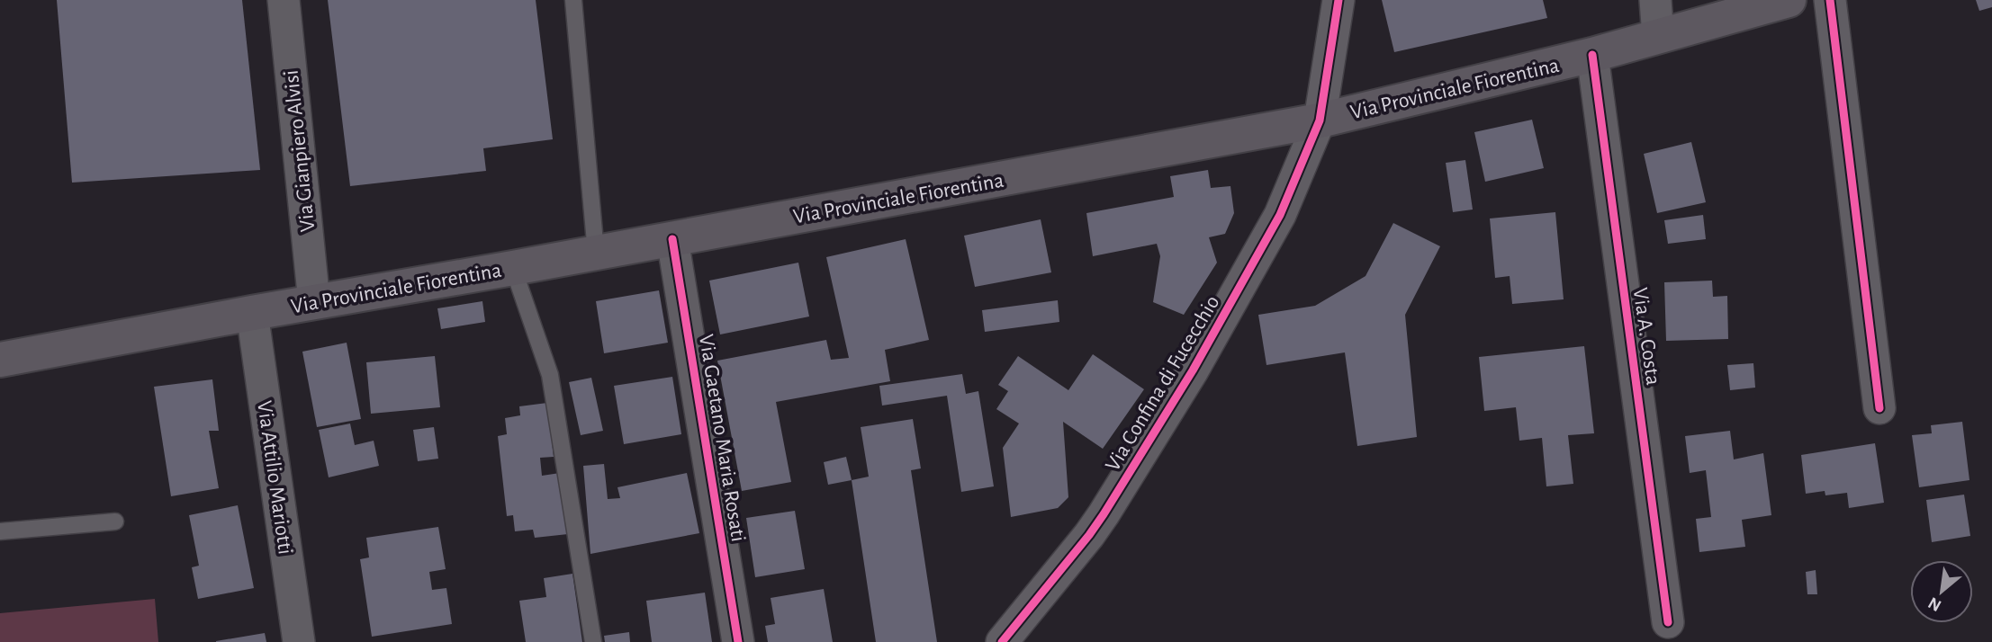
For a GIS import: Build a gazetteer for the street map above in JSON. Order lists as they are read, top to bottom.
{
  "streets": {
    "main road": ["Via Provinciale Fiorentina"],
    "street": [
      "Via Gianpiero Alvisi",
      "Via A. Costa",
      "Via Confina di Fucecchio",
      "Via Gaetano Maria Rosati",
      "Via Attilio Mariotti"
    ]
  },
  "crossings": [
    ["Via Provinciale Fiorentina", "Via Gianpiero Alvisi"],
    ["Via Provinciale Fiorentina", "Via A. Costa"],
    ["Via Provinciale Fiorentina", "Via Confina di Fucecchio"],
    ["Via Provinciale Fiorentina", "Via Gaetano Maria Rosati"],
    ["Via Provinciale Fiorentina", "Via Attilio Mariotti"]
  ],
  "north": "bottom left"
}
